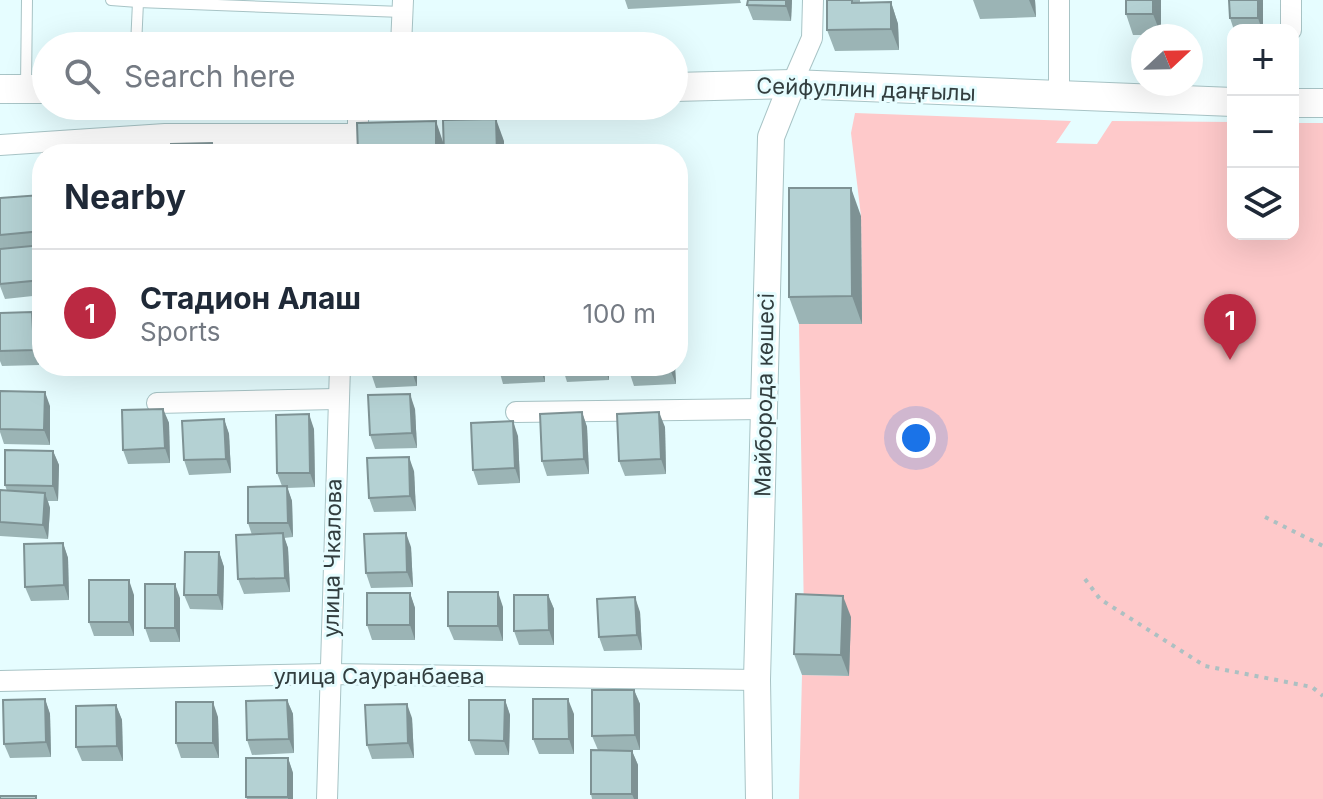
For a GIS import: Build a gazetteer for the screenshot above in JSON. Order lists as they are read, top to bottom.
{
  "streets": {
    "main road": ["Сейфуллин даңғылы"],
    "street": ["Майборода көшесі", "улица Чкалова", "улица Сауранбаева"]
  },
  "crossings": [
    ["Сейфуллин даңғылы", "Майборода көшесі"],
    ["Майборода көшесі", "улица Сауранбаева"],
    ["улица Чкалова", "улица Сауранбаева"]
  ],
  "north": "right",
  "page": {
    "map_buttons": ["+", "−"],
    "search": "Search here",
    "heading": "Nearby",
    "list": [
      {
        "mark": "1",
        "name": "Стадион Алаш",
        "note": "Sports",
        "value": "100 m"
      }
    ],
    "pins": "1"
  }
}
